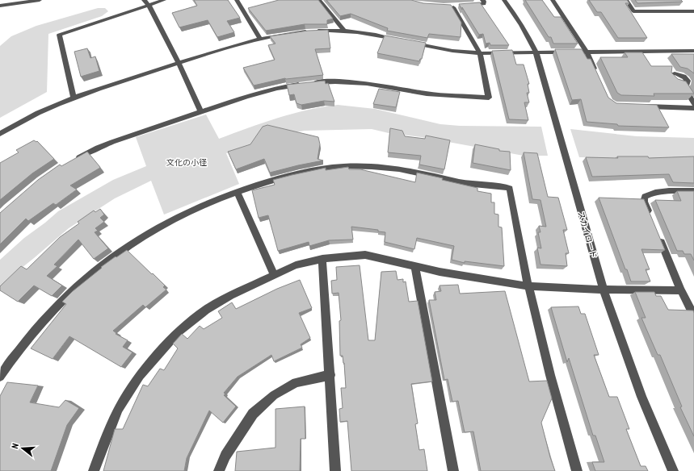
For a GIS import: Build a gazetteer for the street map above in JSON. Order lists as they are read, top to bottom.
{
  "streets": {
    "street": ["スカイロード"]
  },
  "parks": ["文化の小径"],
  "north": "left"
}
